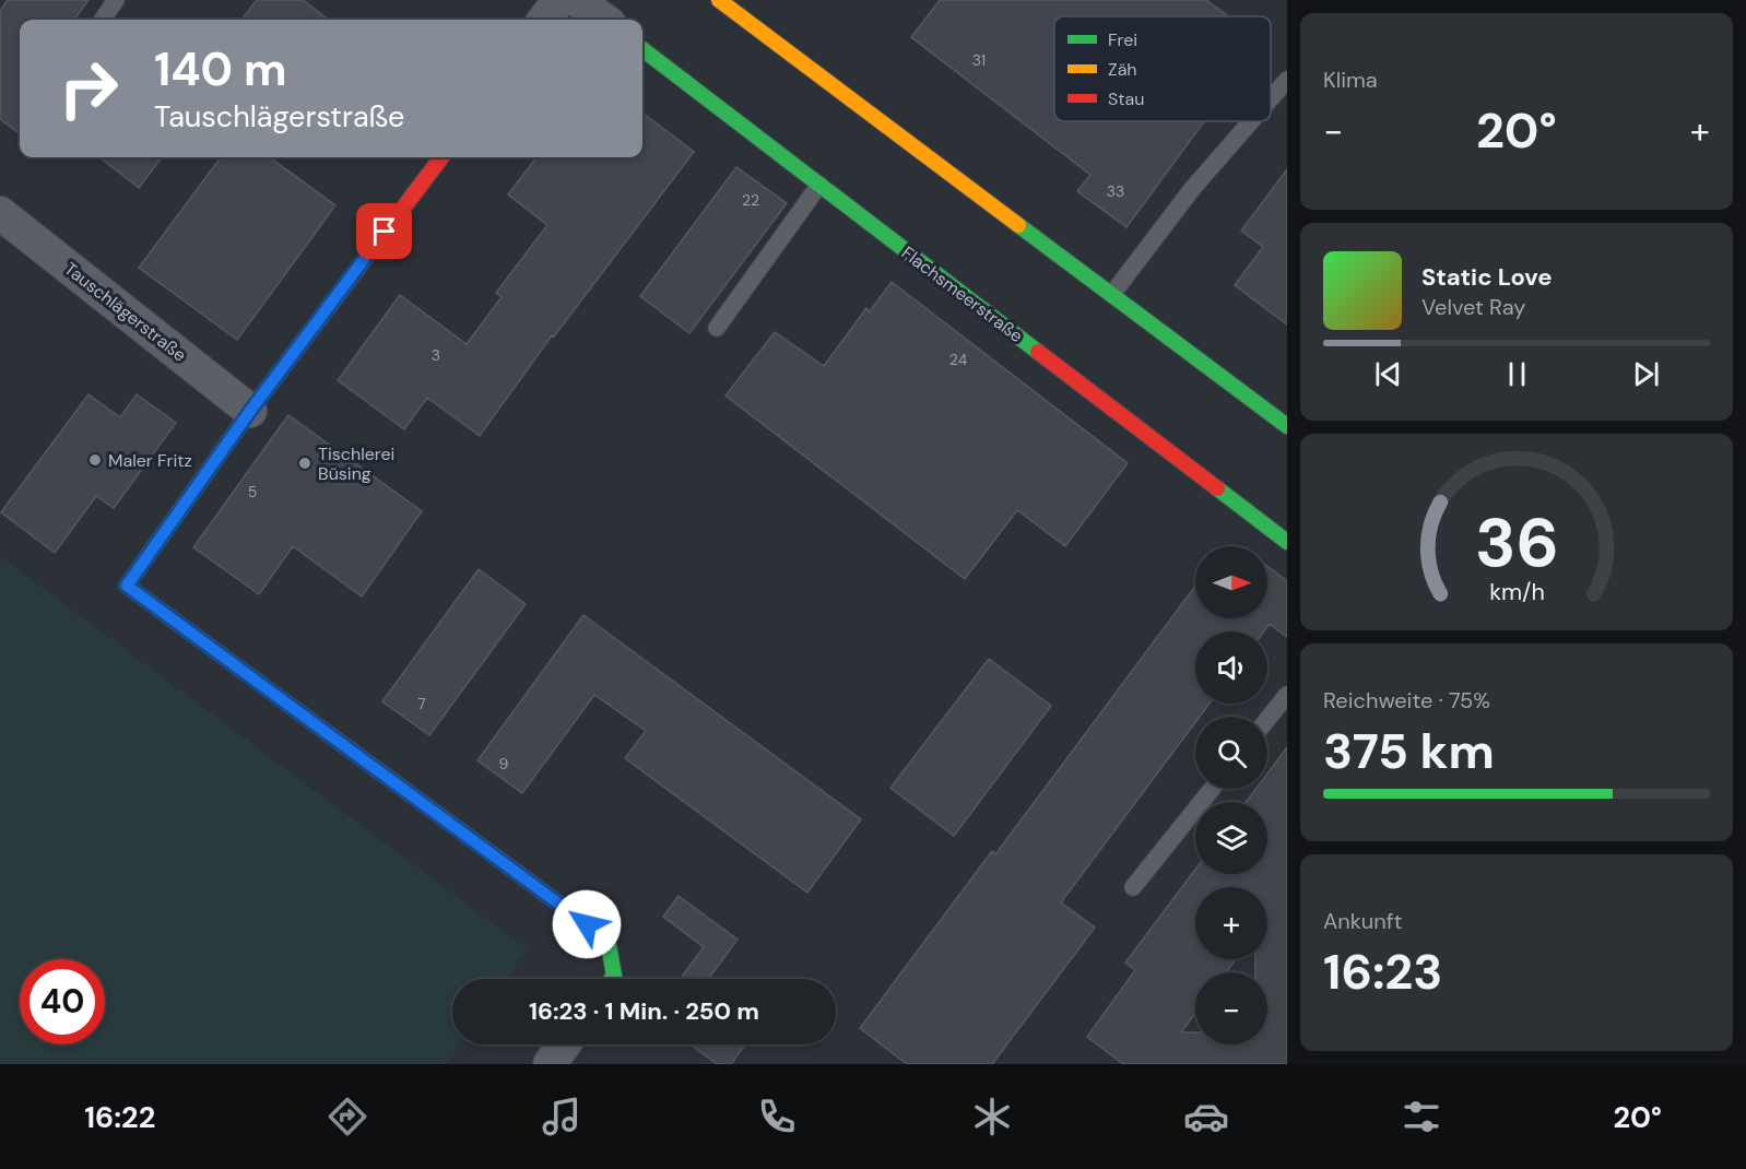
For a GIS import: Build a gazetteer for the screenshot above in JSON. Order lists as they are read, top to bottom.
{
  "streets": {
    "street": ["Flachsmeerstraße", "Tauschlägerstraße"]
  },
  "places": ["Maler Fritz", "Tischlerei Büsing"],
  "house_numbers": [
    "31",
    "33",
    "22",
    "3",
    "24",
    "5",
    "7",
    "9"
  ],
  "legend": ["Frei", "Zäh", "Stau"],
  "north": "right",
  "page": {
    "tile": [
      "Klima",
      ["Reichweite · 75%", "375 km"],
      ["Ankunft", "16:23"]
    ],
    "turn": ["140 m", "Tauschlägerstraße"],
    "heat": ["−", "20°", "+"],
    "song": ["Static Love", "Velvet Ray"],
    "map_buttons": ["+", "−"],
    "limit": "40",
    "trip": "16:23 · 1 Min. · 250 m",
    "tabs": ["16:22", "20°"],
    "gauge": ["36", "km/h"]
  }
}
